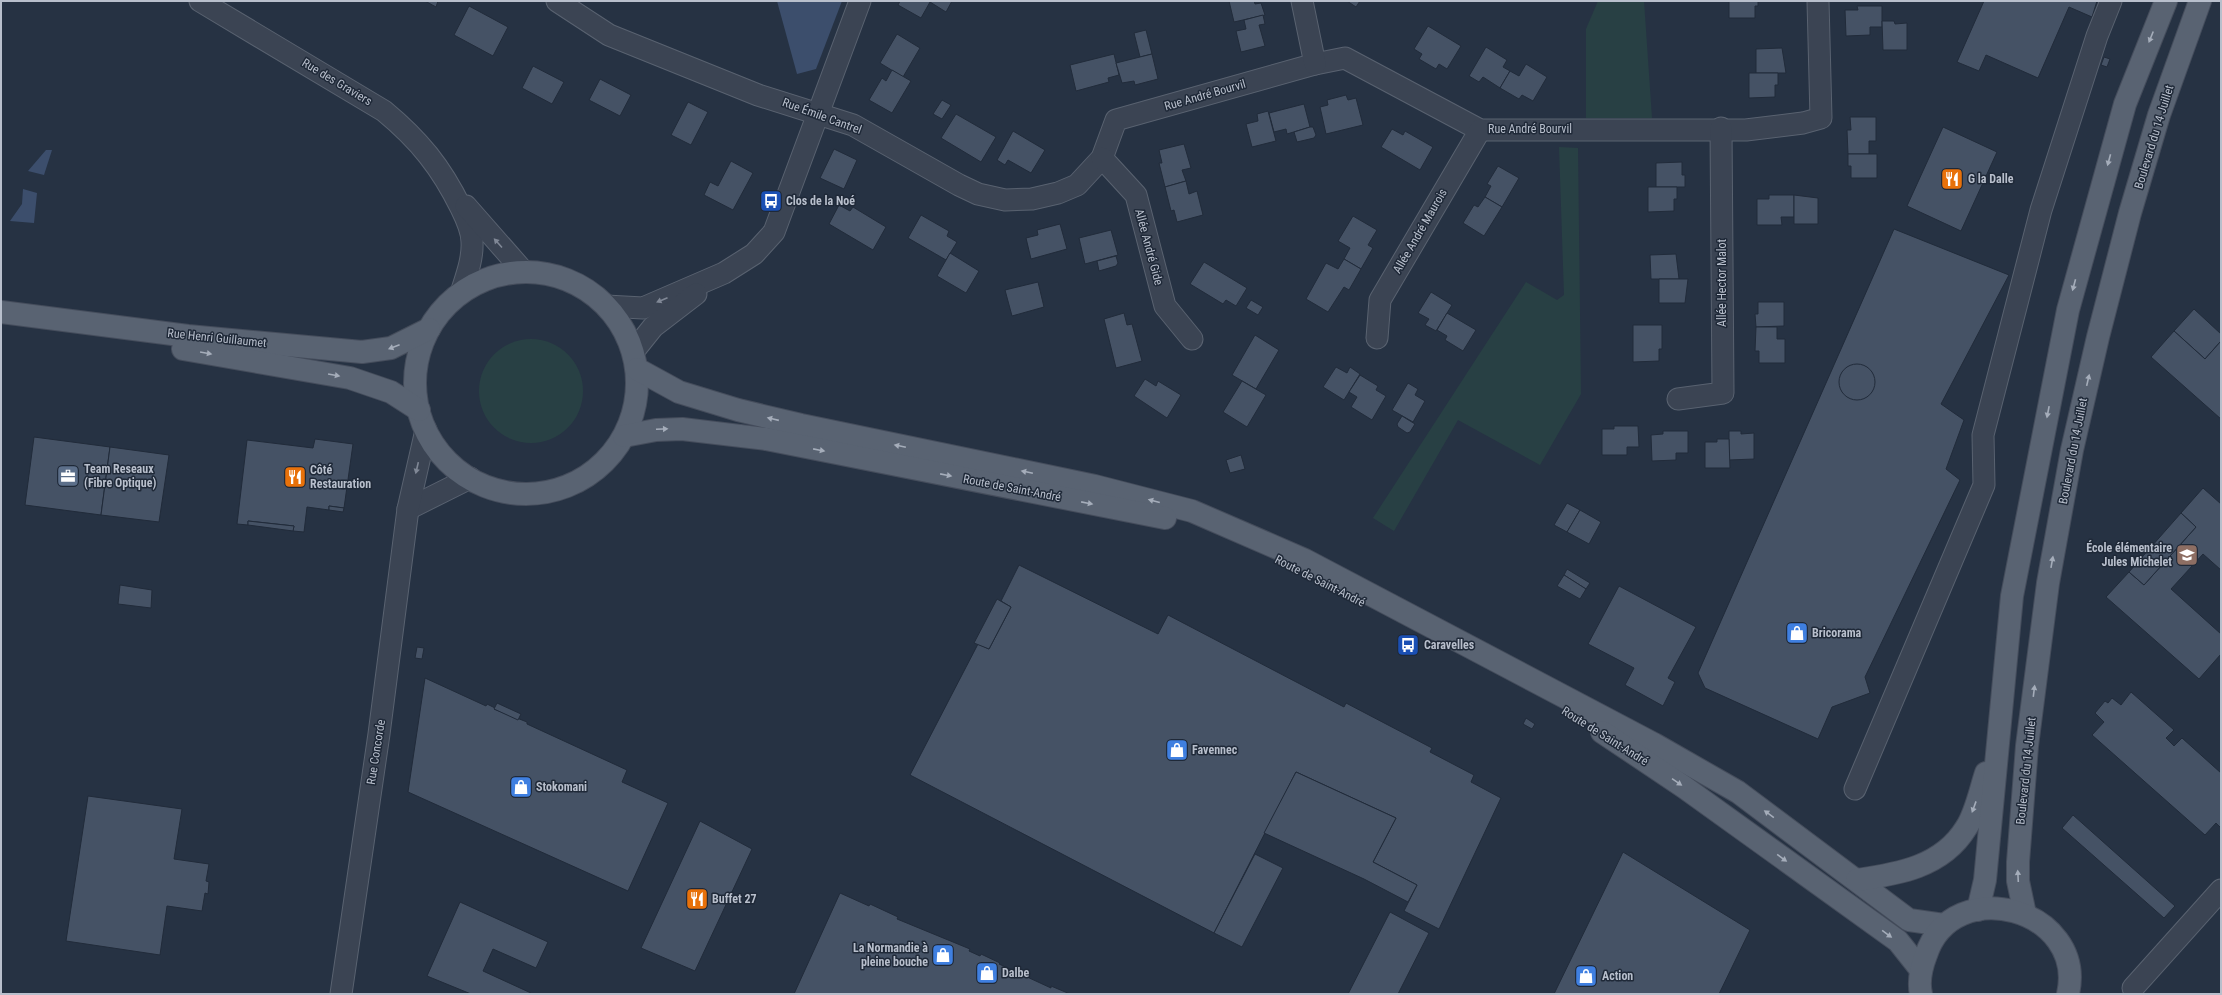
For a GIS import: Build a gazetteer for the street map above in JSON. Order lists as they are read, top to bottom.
{
  "streets": {
    "main road": ["Boulevard du 14 Juillet", "Rue Henri Guillaumet", "Route de Saint-André"],
    "street": [
      "Rue des Graviers",
      "Rue André Bourvil",
      "Rue Émile Cantrel",
      "Allée André Maurois",
      "Allée André Gide",
      "Allée Hector Malot",
      "Rue Concorde"
    ]
  },
  "crossings": [
    ["Rue André Bourvil", "Rue Émile Cantrel"],
    ["Rue André Bourvil", "Allée André Maurois"],
    ["Rue André Bourvil", "Allée André Gide"],
    ["Rue André Bourvil", "Allée Hector Malot"],
    ["Rue Émile Cantrel", "Allée André Gide"]
  ],
  "places": {
    "restaurant": ["G la Dalle", "Côté Restauration", "Buffet 27"],
    "bus stop": ["Clos de la Noé", "Caravelles"],
    "office": ["Team Reseaux (Fibre Optique)"],
    "school or university": ["École élémentaire Jules Michelet"],
    "shop": [
      "Bricorama",
      "Favennec",
      "Stokomani",
      "La Normandie à pleine bouche",
      "Dalbe",
      "Action"
    ]
  }
}
